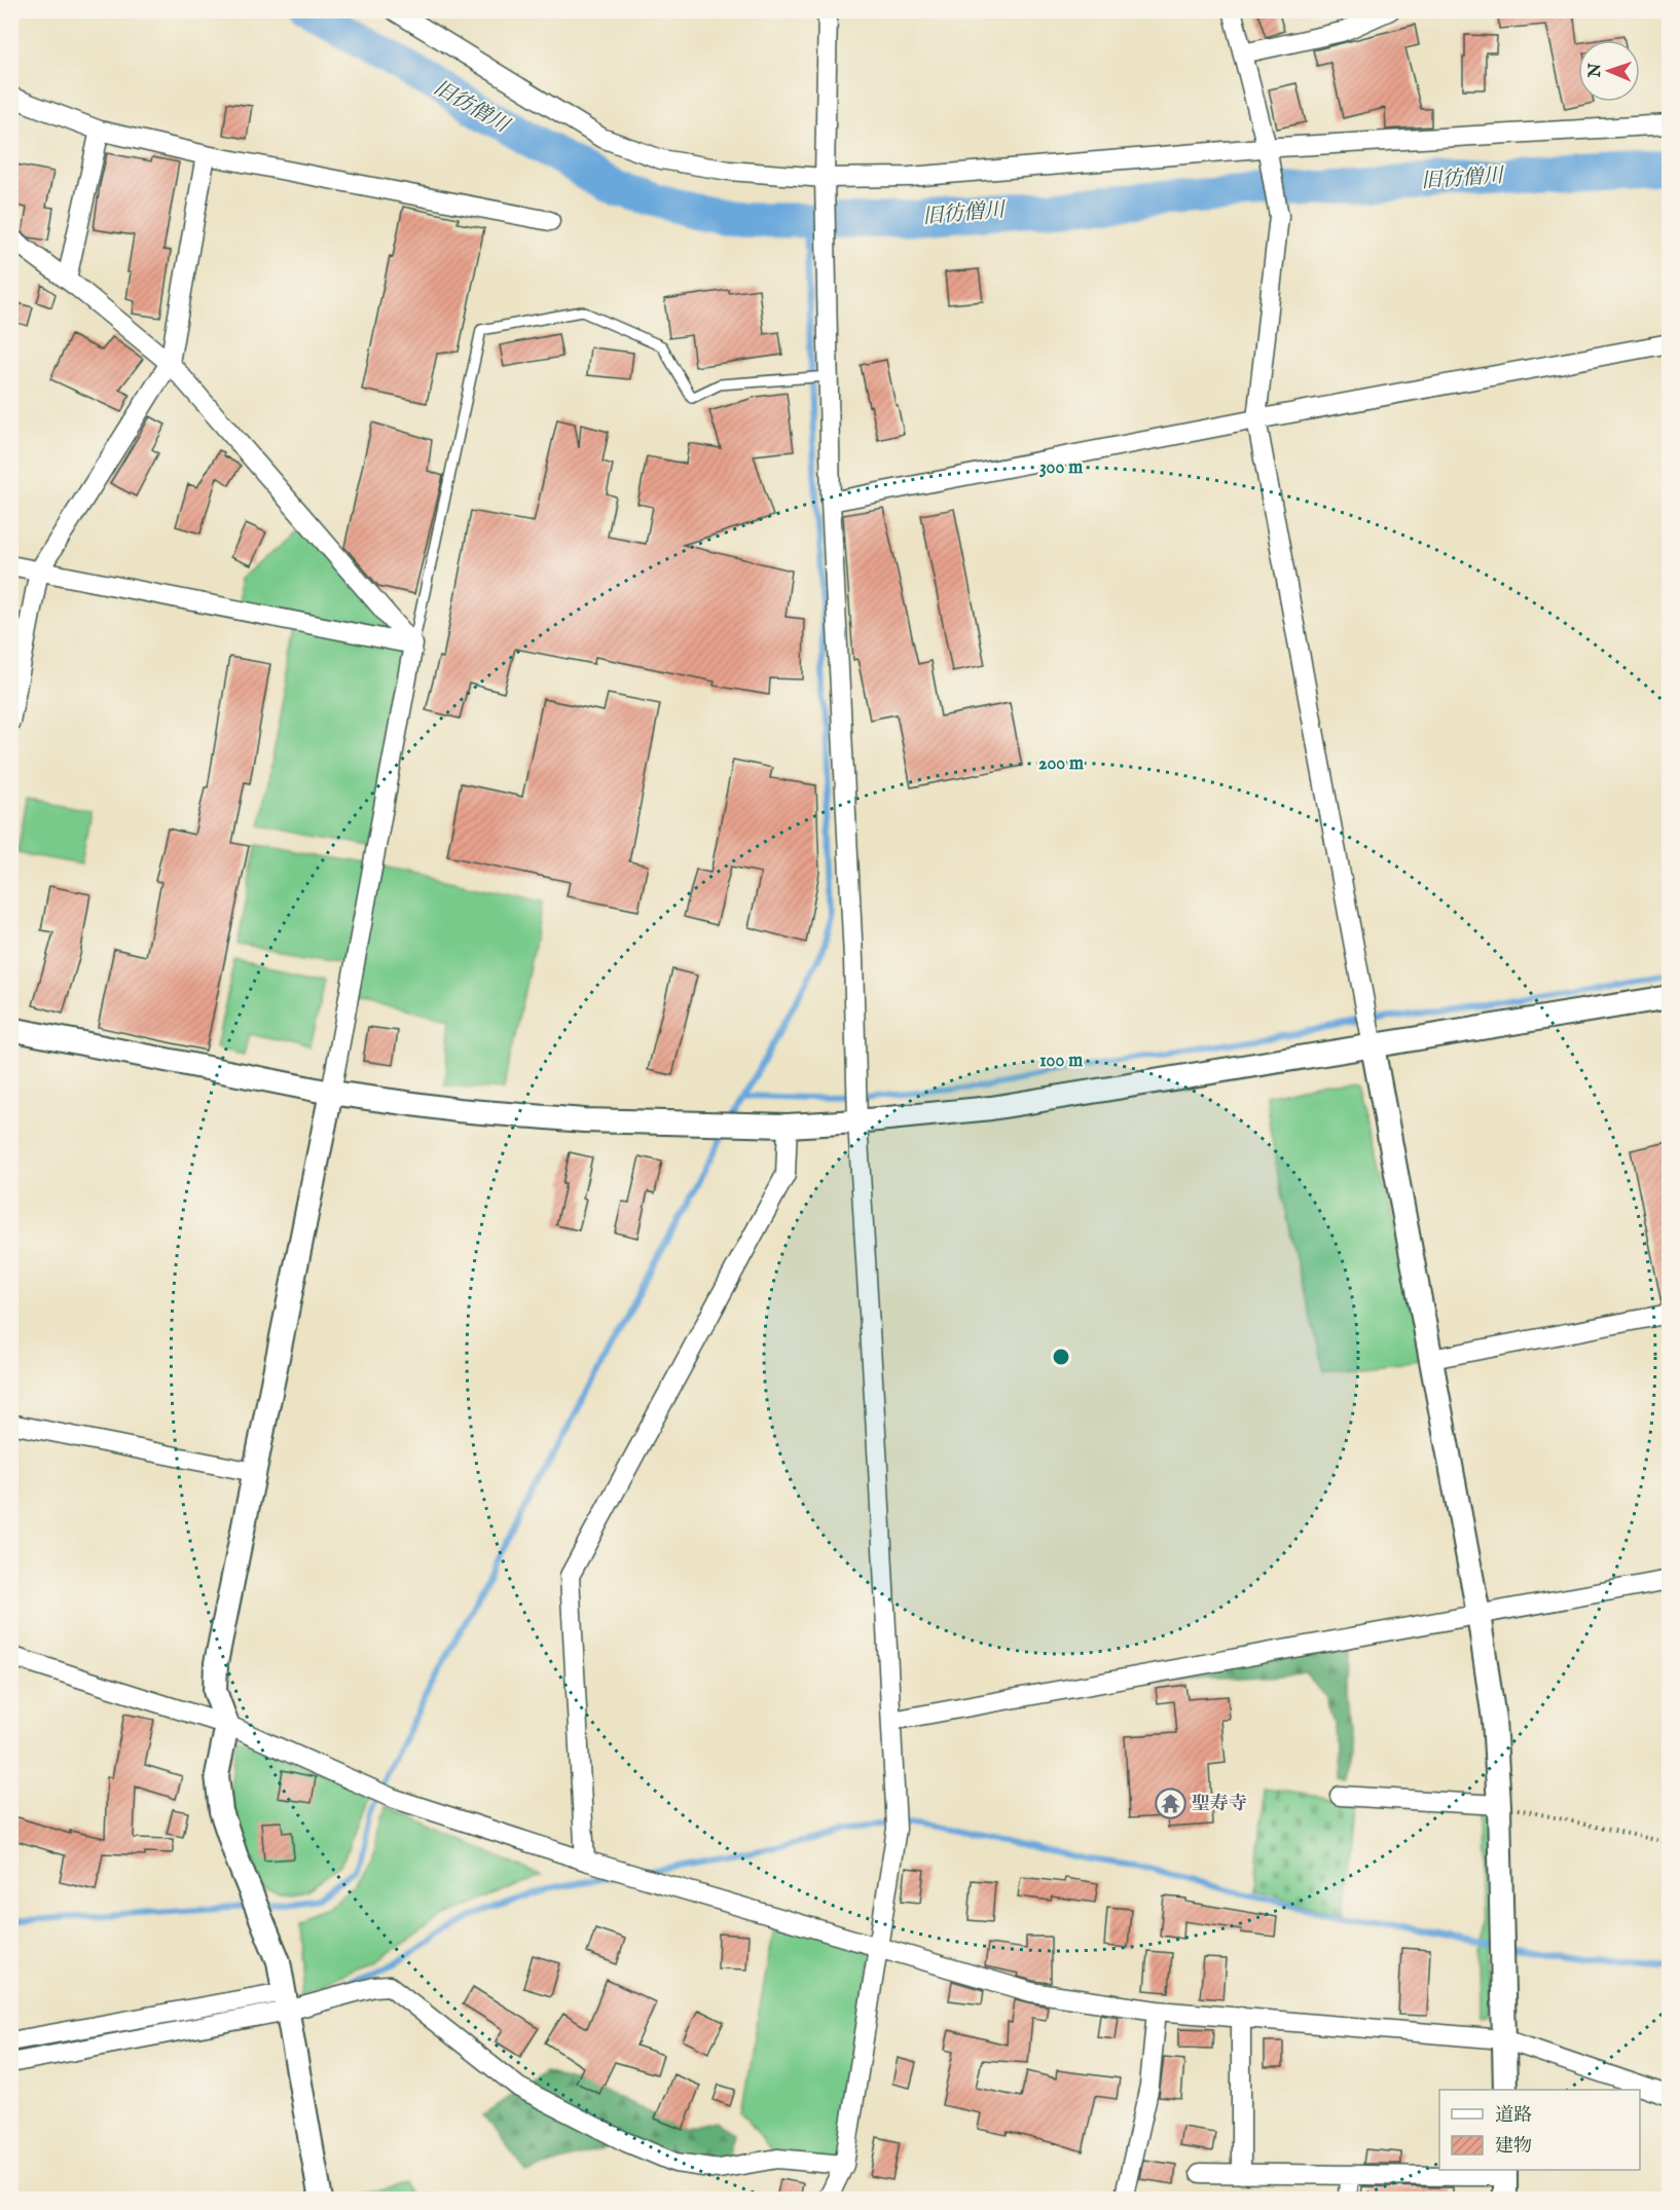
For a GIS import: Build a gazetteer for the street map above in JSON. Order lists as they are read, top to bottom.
{
  "water": ["旧彷僧川"],
  "places": {
    "temple": ["聖寿寺"]
  },
  "legend": ["道路", "建物"],
  "north": "left",
  "rings": ["300 m", "200 m", "100 m"]
}
